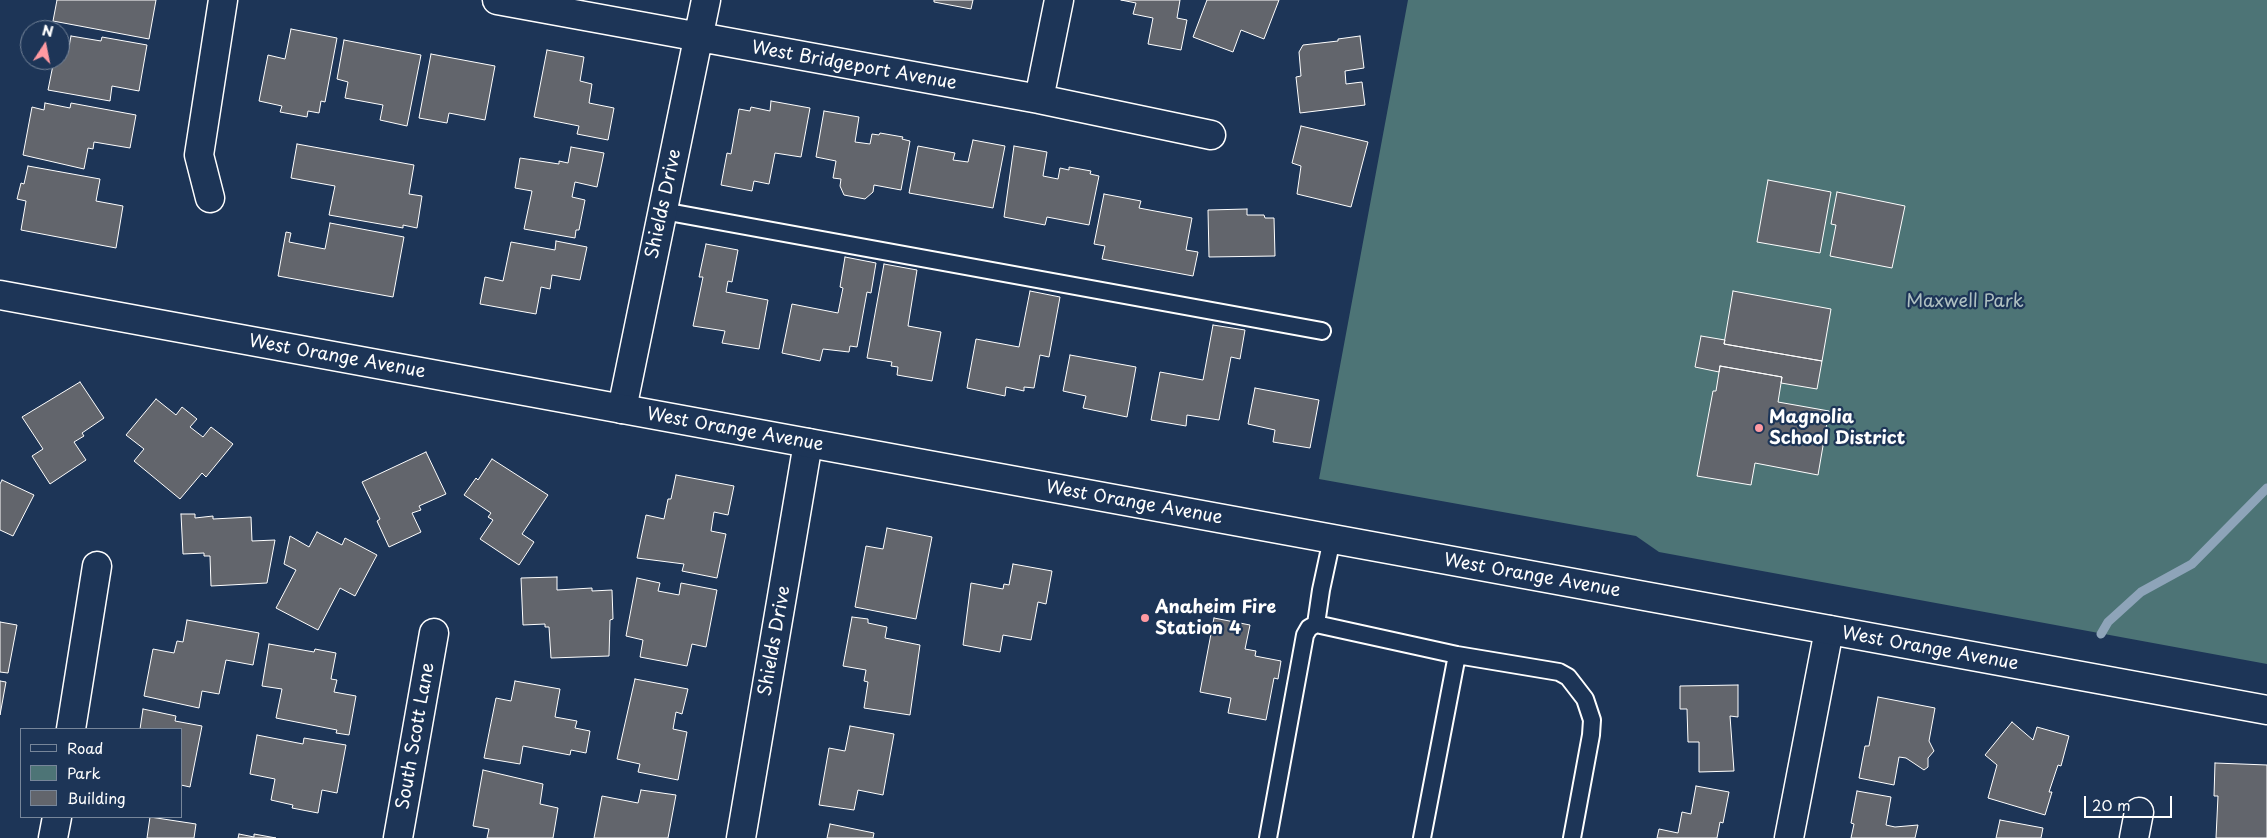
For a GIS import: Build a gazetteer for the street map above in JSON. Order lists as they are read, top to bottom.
{
  "streets": {
    "street": [
      "West Bridgeport Avenue",
      "Shields Drive",
      "West Orange Avenue",
      "South Scott Lane"
    ]
  },
  "crossings": [
    ["West Bridgeport Avenue", "Shields Drive"],
    ["Shields Drive", "West Orange Avenue"]
  ],
  "parks": ["Maxwell Park"],
  "places": ["Magnolia School District", "Anaheim Fire Station 4"],
  "legend": ["Road", "Park", "Building"],
  "scale_bar": "20 m",
  "north": "top"
}
